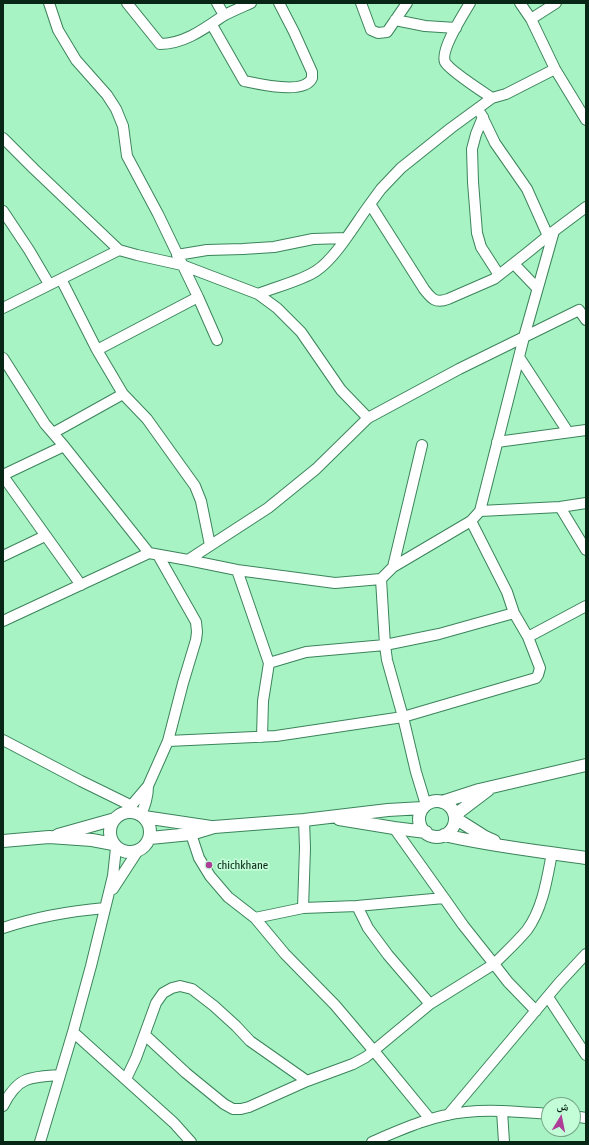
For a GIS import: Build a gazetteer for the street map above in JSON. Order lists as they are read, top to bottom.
{
  "places": ["chichkhane"],
  "north": "top"
}
